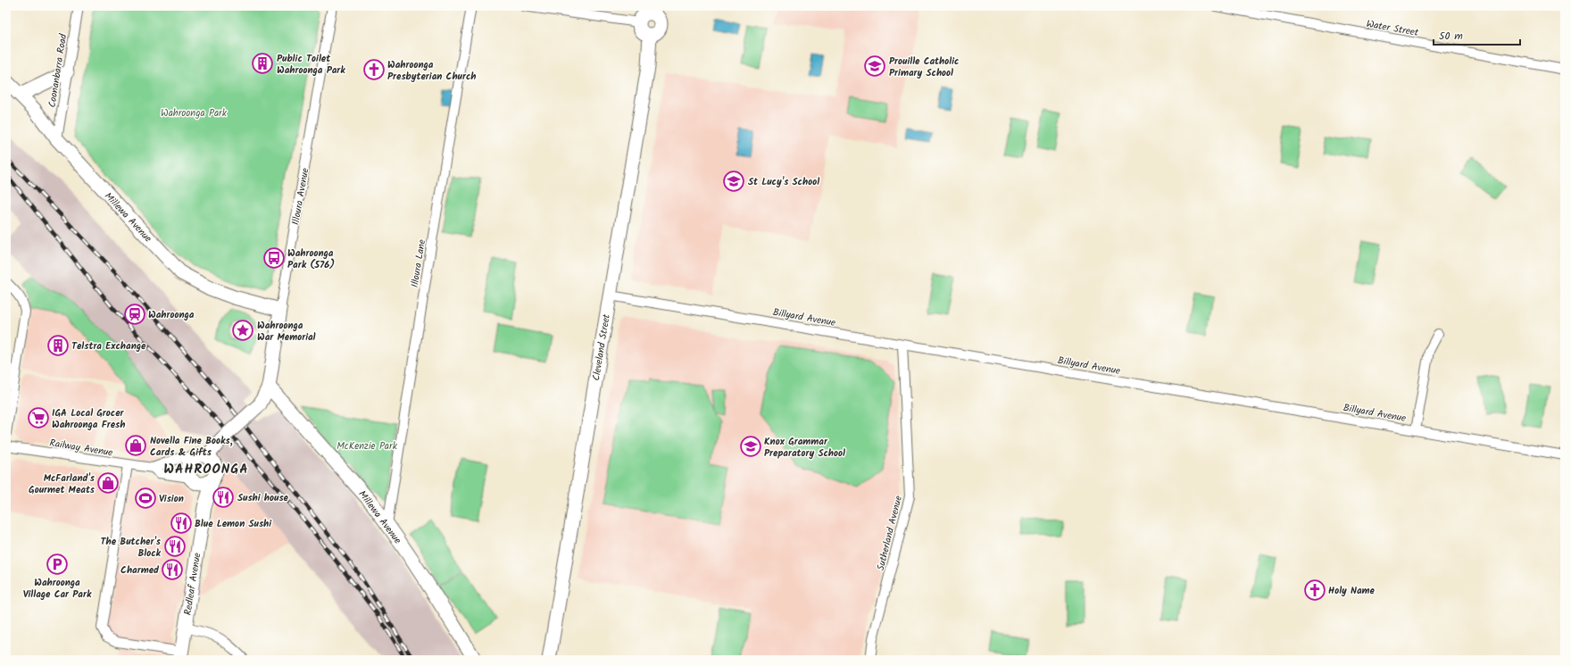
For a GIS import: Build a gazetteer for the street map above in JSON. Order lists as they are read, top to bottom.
{
  "streets": {
    "street": [
      "Water Street",
      "Coonanbarra Road",
      "Illoura Avenue",
      "Millewa Avenue",
      "Illoura Lane",
      "Billyard Avenue",
      "Cleveland Street",
      "Railway Avenue",
      "Sutherland Avenue",
      "Redleaf Avenue"
    ]
  },
  "crossings": [
    ["Coonanbarra Road", "Millewa Avenue"],
    ["Illoura Avenue", "Millewa Avenue"],
    ["Millewa Avenue", "Illoura Lane"],
    ["Billyard Avenue", "Cleveland Street"],
    ["Billyard Avenue", "Sutherland Avenue"],
    ["Railway Avenue", "Redleaf Avenue"]
  ],
  "districts": ["WAHROONGA"],
  "parks": ["Wahroonga Park", "McKenzie Park"],
  "places": {
    "building": ["Public Toilet Wahroonga Park", "Telstra Exchange"],
    "school or university": ["Prouille Catholic Primary School", "St Lucy's School", "Knox Grammar Preparatory School"],
    "church": ["Wahroonga Presbyterian Church", "Holy Name"],
    "bus stop": ["Wahroonga Park (576)"],
    "station": ["Wahroonga"],
    "place": ["Wahroonga War Memorial"],
    "supermarket": ["IGA Local Grocer Wahroonga Fresh"],
    "shop": ["Novella Fine Books, Cards & Gifts", "McFarland's Gourmet Meats"],
    "restaurant": [
      "Sushi house",
      "Blue Lemon Sushi",
      "The Butcher's Block",
      "Charmed"
    ],
    "sports": ["Vision"],
    "parking": ["Wahroonga Village Car Park"]
  },
  "scale_bar": "50 m"
}
